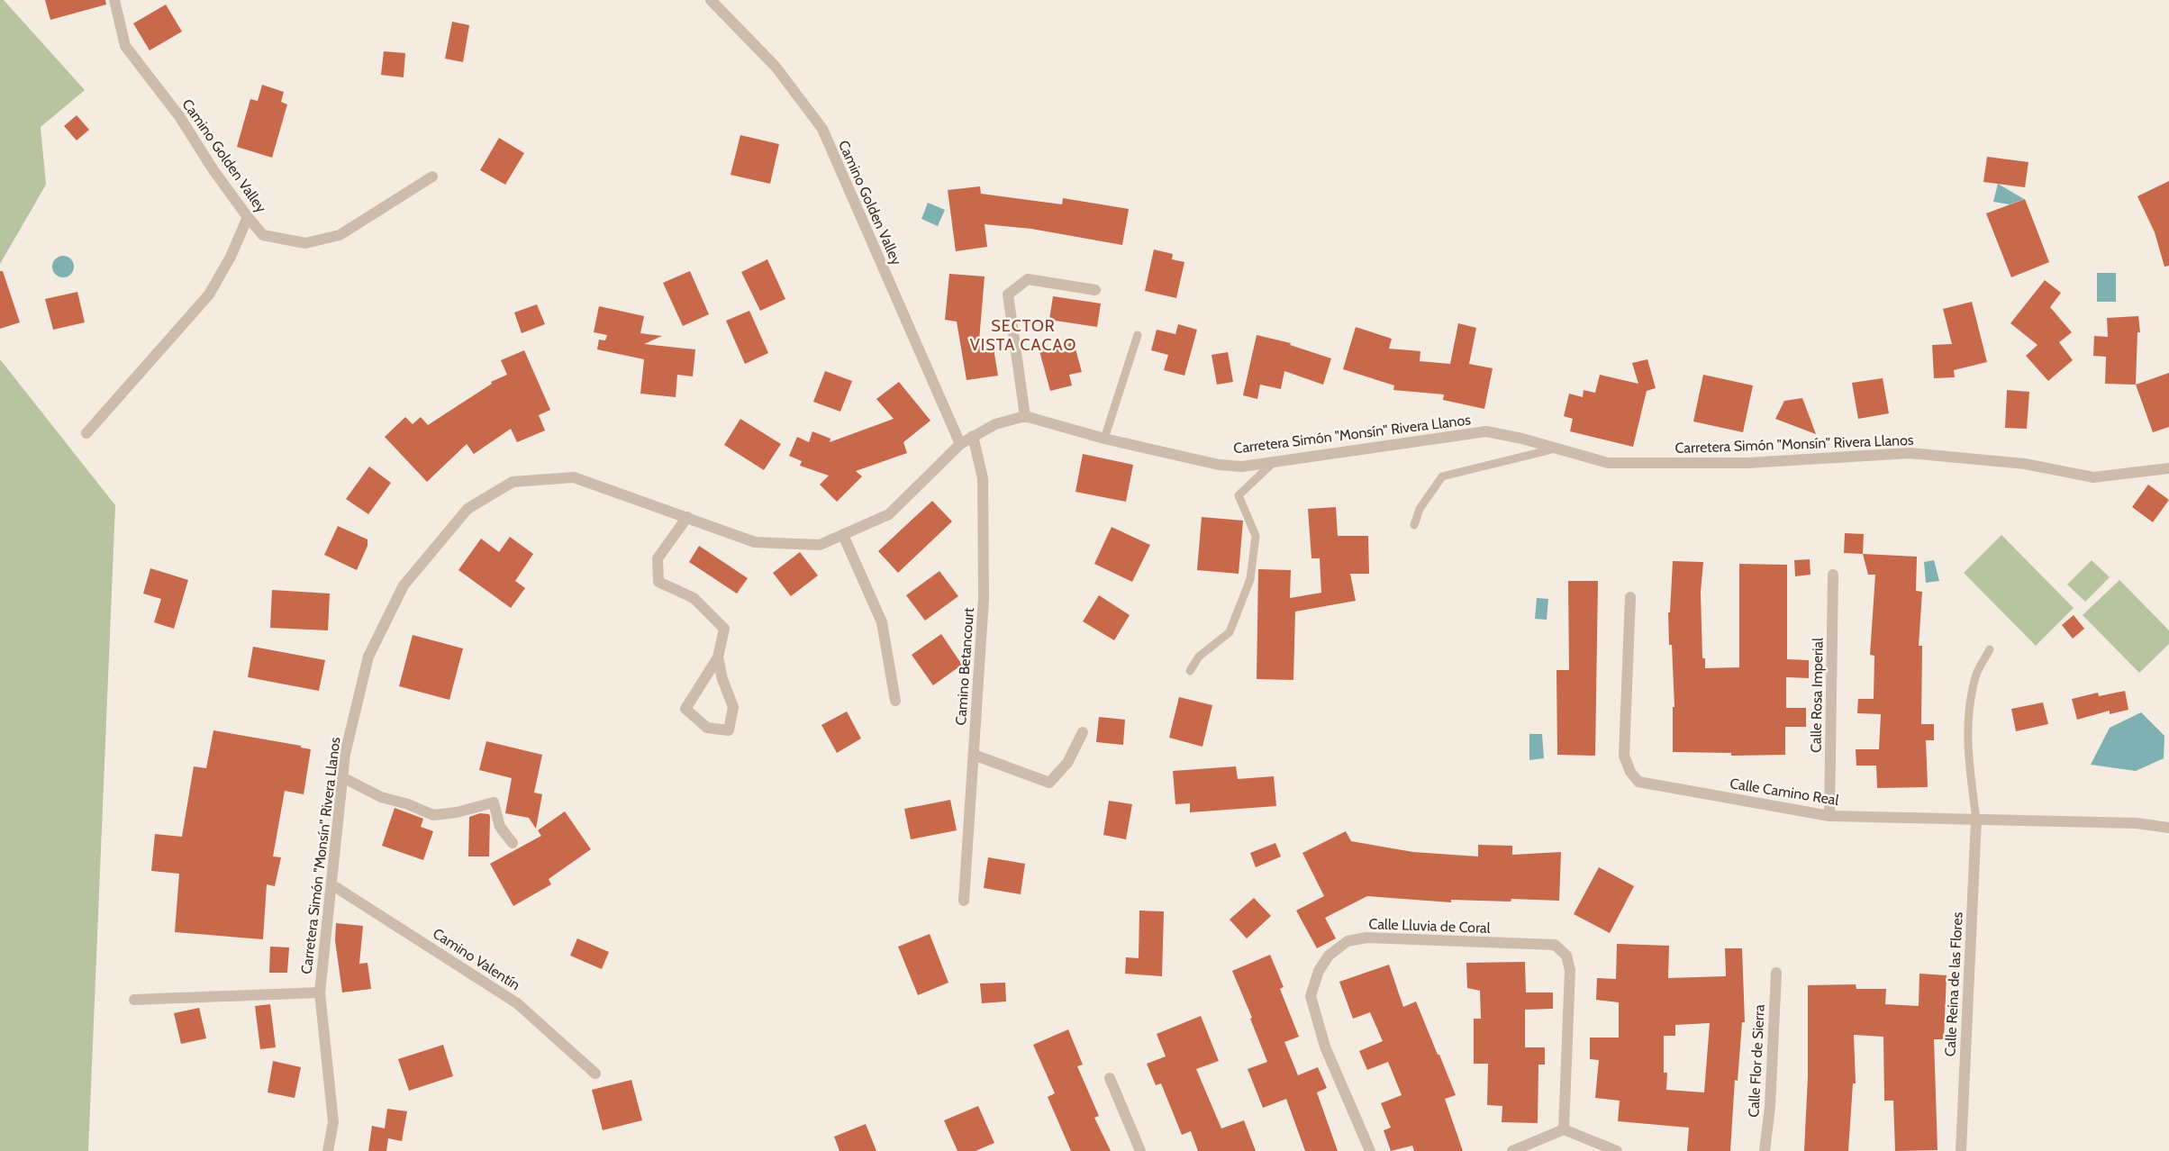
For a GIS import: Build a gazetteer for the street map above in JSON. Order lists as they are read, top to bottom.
{
  "streets": {
    "street": [
      "Camino Golden Valley",
      "Carretera Simón \"Monsín\" Rivera Llanos",
      "Camino Betancourt",
      "Calle Rosa Imperial",
      "Calle Camino Real",
      "Calle Lluvia de Coral",
      "Camino Valentín",
      "Calle Reina de las Flores",
      "Calle Flor de Sierra"
    ]
  },
  "crossings": [
    ["Camino Golden Valley", "Carretera Simón \"Monsín\" Rivera Llanos"],
    ["Carretera Simón \"Monsín\" Rivera Llanos", "Camino Betancourt"],
    ["Carretera Simón \"Monsín\" Rivera Llanos", "Camino Valentín"],
    ["Calle Rosa Imperial", "Calle Camino Real"],
    ["Calle Camino Real", "Calle Reina de las Flores"]
  ],
  "districts": ["SECTOR VISTA CACAO"]
}
